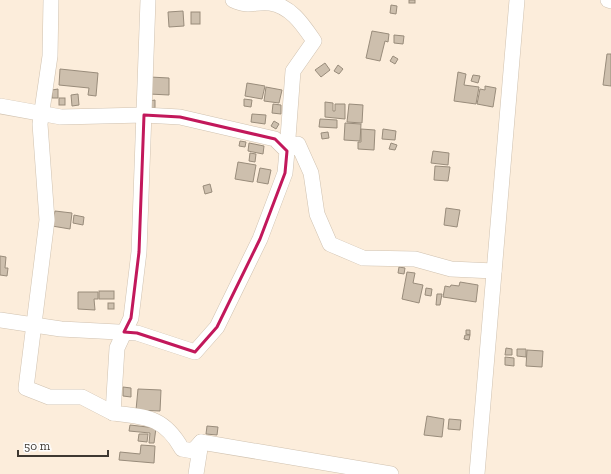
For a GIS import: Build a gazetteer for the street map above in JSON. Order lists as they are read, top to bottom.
{
  "scale_bar": "50 m"
}
